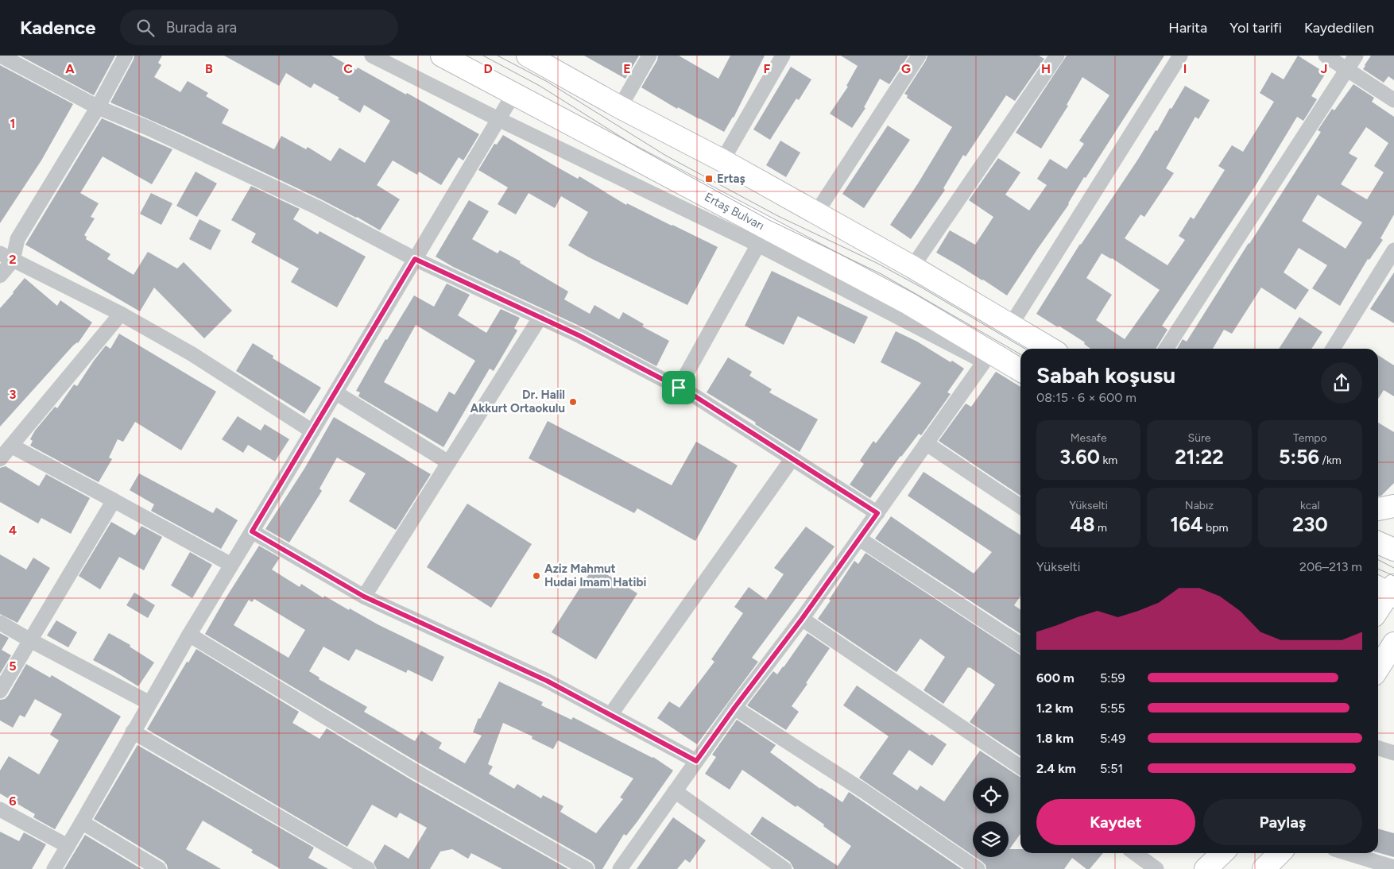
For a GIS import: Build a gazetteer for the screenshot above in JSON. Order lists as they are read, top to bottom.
{
  "streets": {
    "main road": ["Ertaş Bulvarı"]
  },
  "places": {
    "transit": ["Ertaş"],
    "other": ["Dr. Halil Akkurt Ortaokulu", "Aziz Mahmut Hudai Imam Hatibi"]
  },
  "page": {
    "header": "Kadence",
    "search": "Burada ara",
    "nav": ["Harita", "Yol tarifi", "Kaydedilen"],
    "heading": ["Sabah koşusu", "08:15 · 6 × 600 m"],
    "stats": [
      ["Mesafe", "3.60 km"],
      ["Süre", "21:22"],
      ["Tempo", "5:56 /km"],
      ["Yükselti", "48 m"],
      ["Nabız", "164 bpm"],
      ["kcal", "230"]
    ],
    "chart": ["Yükselti", "206–213 m"],
    "list": [
      {
        "name": "600 m",
        "note": "5:59"
      },
      {
        "name": "1.2 km",
        "note": "5:55"
      },
      {
        "name": "1.8 km",
        "note": "5:49"
      },
      {
        "name": "2.4 km",
        "note": "5:51"
      }
    ],
    "buttons": ["Kaydet", "Paylaş"]
  },
  "grid": {
    "columns": [
      "A",
      "B",
      "C",
      "D",
      "E",
      "F",
      "G",
      "H",
      "I",
      "J"
    ],
    "rows": [
      "1",
      "2",
      "3",
      "4",
      "5",
      "6"
    ]
  }
}
